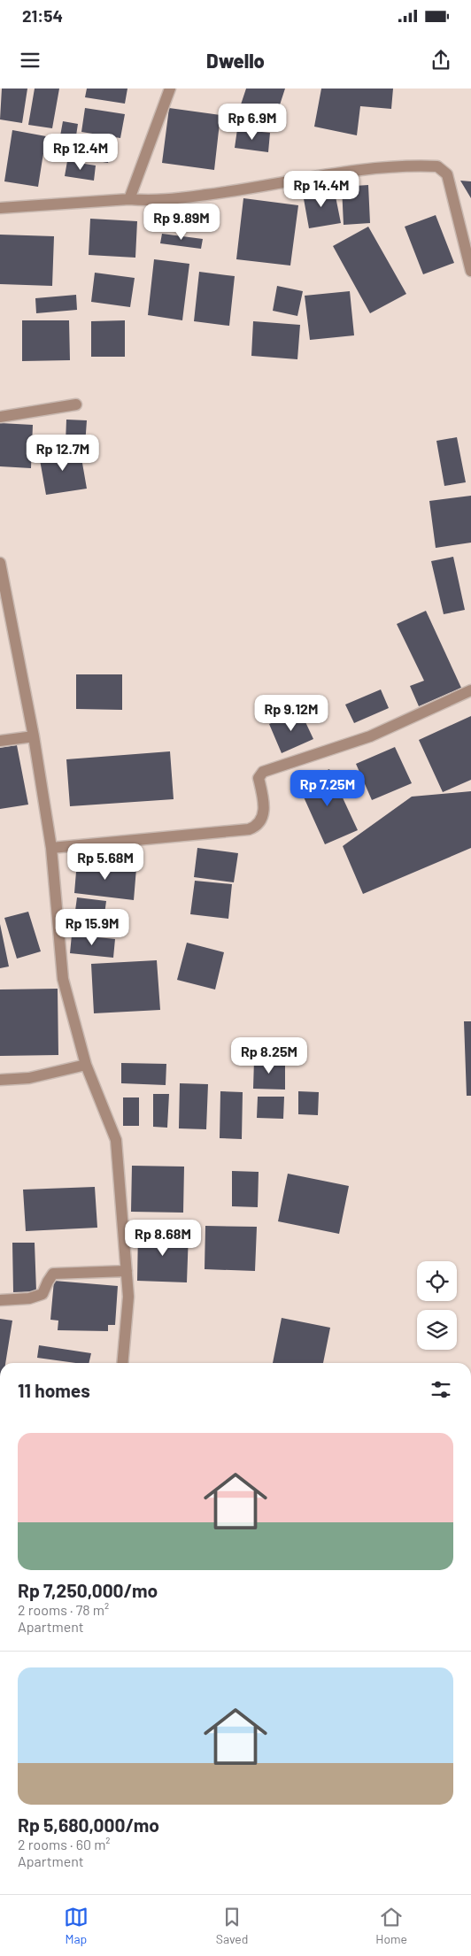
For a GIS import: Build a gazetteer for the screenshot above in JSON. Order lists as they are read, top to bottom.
{
  "page": {
    "status": "21:54",
    "header": "Dwello",
    "price": [
      "Rp 6.9M",
      "Rp 12.4M",
      "Rp 14.4M",
      "Rp 9.89M",
      "Rp 12.7M",
      "Rp 9.12M",
      "Rp 7.25M",
      "Rp 5.68M",
      "Rp 15.9M",
      "Rp 8.25M",
      "Rp 8.68M"
    ],
    "heading": "11 homes",
    "list": [
      {
        "name": "Rp 7,250,000/mo",
        "note": "2 rooms · 78 m² · Apartment"
      },
      {
        "name": "Rp 5,680,000/mo",
        "note": "2 rooms · 60 m² · Apartment"
      }
    ],
    "tabs": ["Map", "Saved", "Home"]
  }
}
